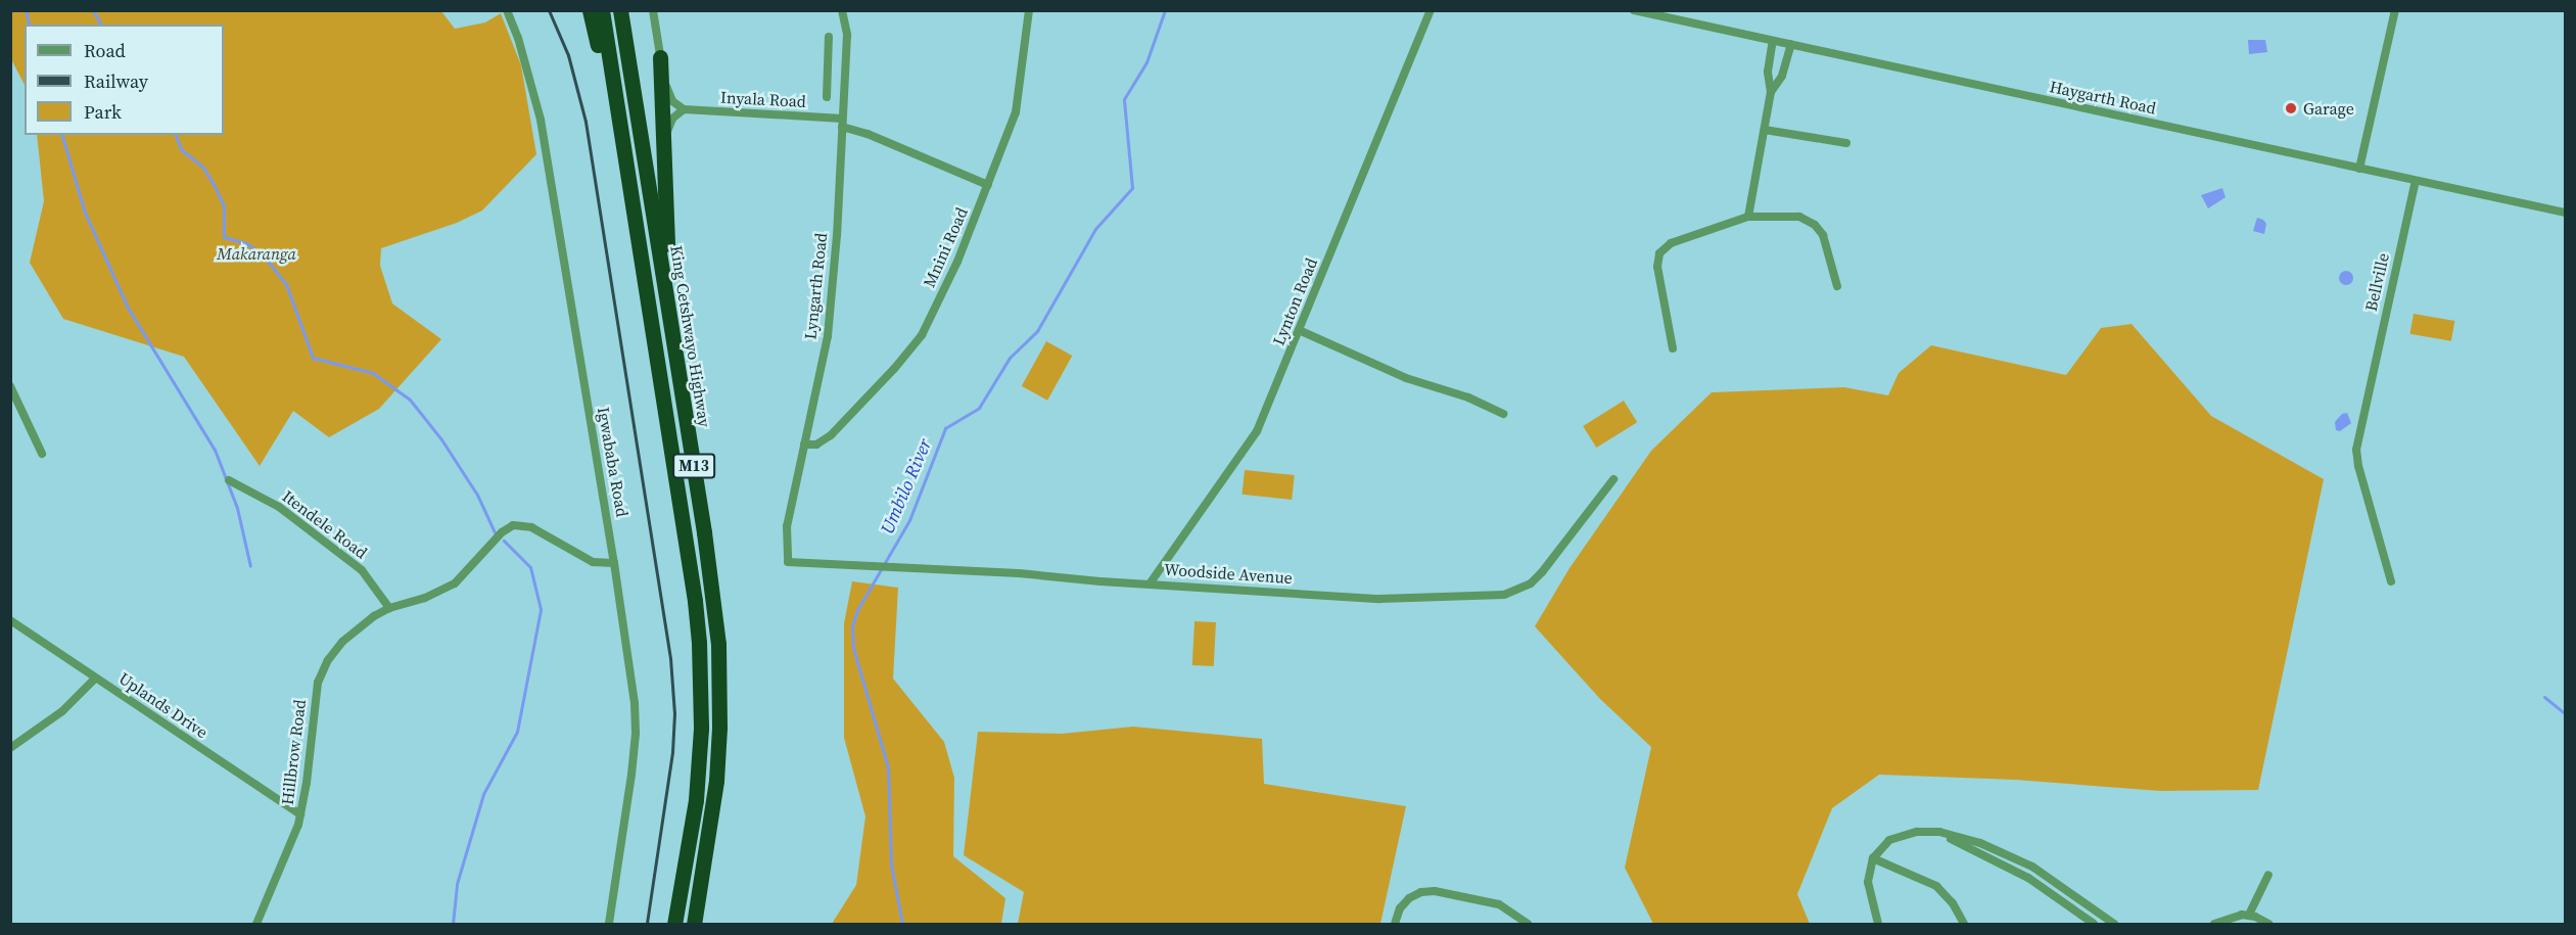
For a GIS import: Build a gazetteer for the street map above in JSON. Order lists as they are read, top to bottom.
{
  "streets": {
    "highway": ["King Cetshwayo Highway", "M13"],
    "street": [
      "Haygarth Road",
      "Inyala Road",
      "Mnini Road",
      "Bellville",
      "Lyngarth Road",
      "Lynton Road",
      "Igwababa Road",
      "Itendele Road",
      "Woodside Avenue",
      "Uplands Drive",
      "Hillbrow Road"
    ]
  },
  "crossings": [
    ["Haygarth Road", "Bellville"],
    ["Inyala Road", "Mnini Road"],
    ["Inyala Road", "Lyngarth Road"],
    ["Mnini Road", "Lyngarth Road"],
    ["Lyngarth Road", "Woodside Avenue"],
    ["Lynton Road", "Woodside Avenue"],
    ["Igwababa Road", "Hillbrow Road"],
    ["Itendele Road", "Hillbrow Road"],
    ["Uplands Drive", "Hillbrow Road"]
  ],
  "water": ["Umbilo River"],
  "parks": ["Makaranga"],
  "places": ["Garage"],
  "legend": ["Road", "Railway", "Park"]
}
